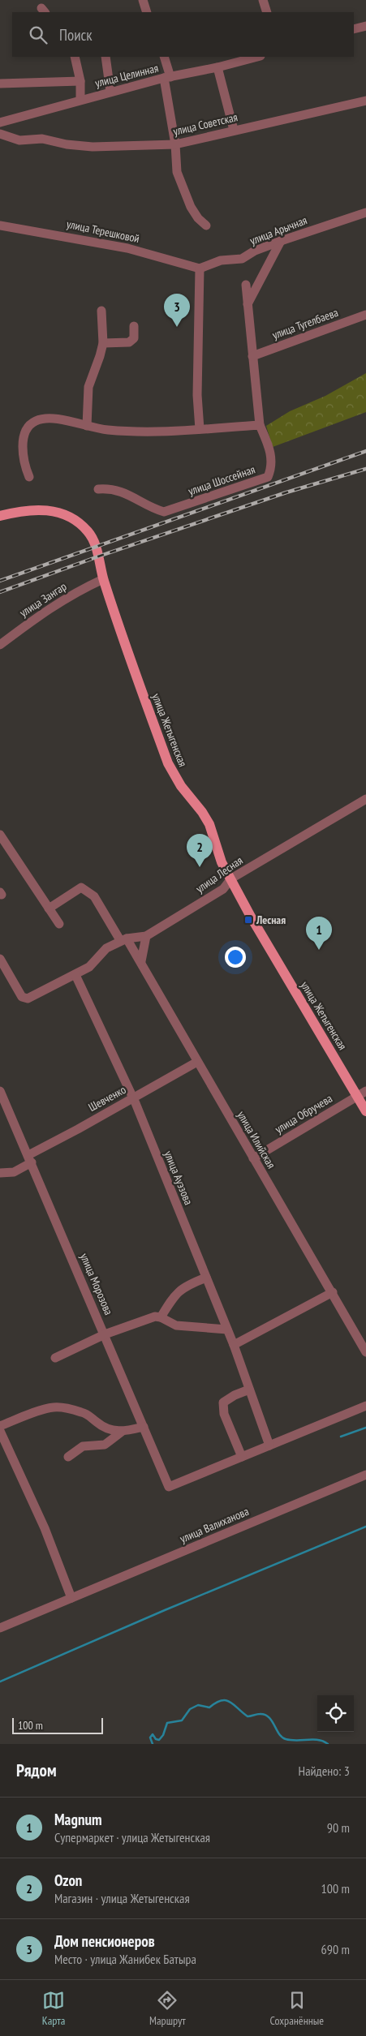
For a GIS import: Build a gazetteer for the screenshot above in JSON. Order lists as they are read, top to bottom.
{
  "streets": {
    "main road": ["улица Жетыгенская"],
    "street": [
      "улица Целинная",
      "улица Советская",
      "улица Арычная",
      "улица Терешковой",
      "улица Тугелбаева",
      "улица Шоссейная",
      "улица Зангар",
      "улица Лесная",
      "Шевченко",
      "улица Обручева",
      "улица Илийская",
      "улица Ауэзова",
      "улица Морозова",
      "улица Валиханова"
    ]
  },
  "crossings": [
    ["улица Арычная", "улица Терешковой"],
    ["улица Зангар", "улица Жетыгенская"],
    ["улица Жетыгенская", "улица Лесная"],
    ["улица Жетыгенская", "улица Обручева"],
    ["улица Лесная", "улица Илийская"],
    ["улица Лесная", "улица Ауэзова"],
    ["Шевченко", "улица Илийская"],
    ["Шевченко", "улица Ауэзова"],
    ["Шевченко", "улица Морозова"],
    ["улица Обручева", "улица Илийская"]
  ],
  "places": {
    "transit": ["Лесная"]
  },
  "scale_bar": "100 m",
  "page": {
    "search": "Поиск",
    "pins": ["3", "2", "1"],
    "scale": "100 m",
    "heading": ["Рядом", "Найдено: 3"],
    "list": [
      {
        "mark": "1",
        "name": "Magnum",
        "note": "Супермаркет · улица Жетыгенская",
        "value": "90 m"
      },
      {
        "mark": "2",
        "name": "Ozon",
        "note": "Магазин · улица Жетыгенская",
        "value": "100 m"
      },
      {
        "mark": "3",
        "name": "Дом пенсионеров",
        "note": "Место · улица Жанибек Батыра",
        "value": "690 m"
      }
    ],
    "nav": ["Карта", "Маршрут", "Сохранённые"]
  }
}
